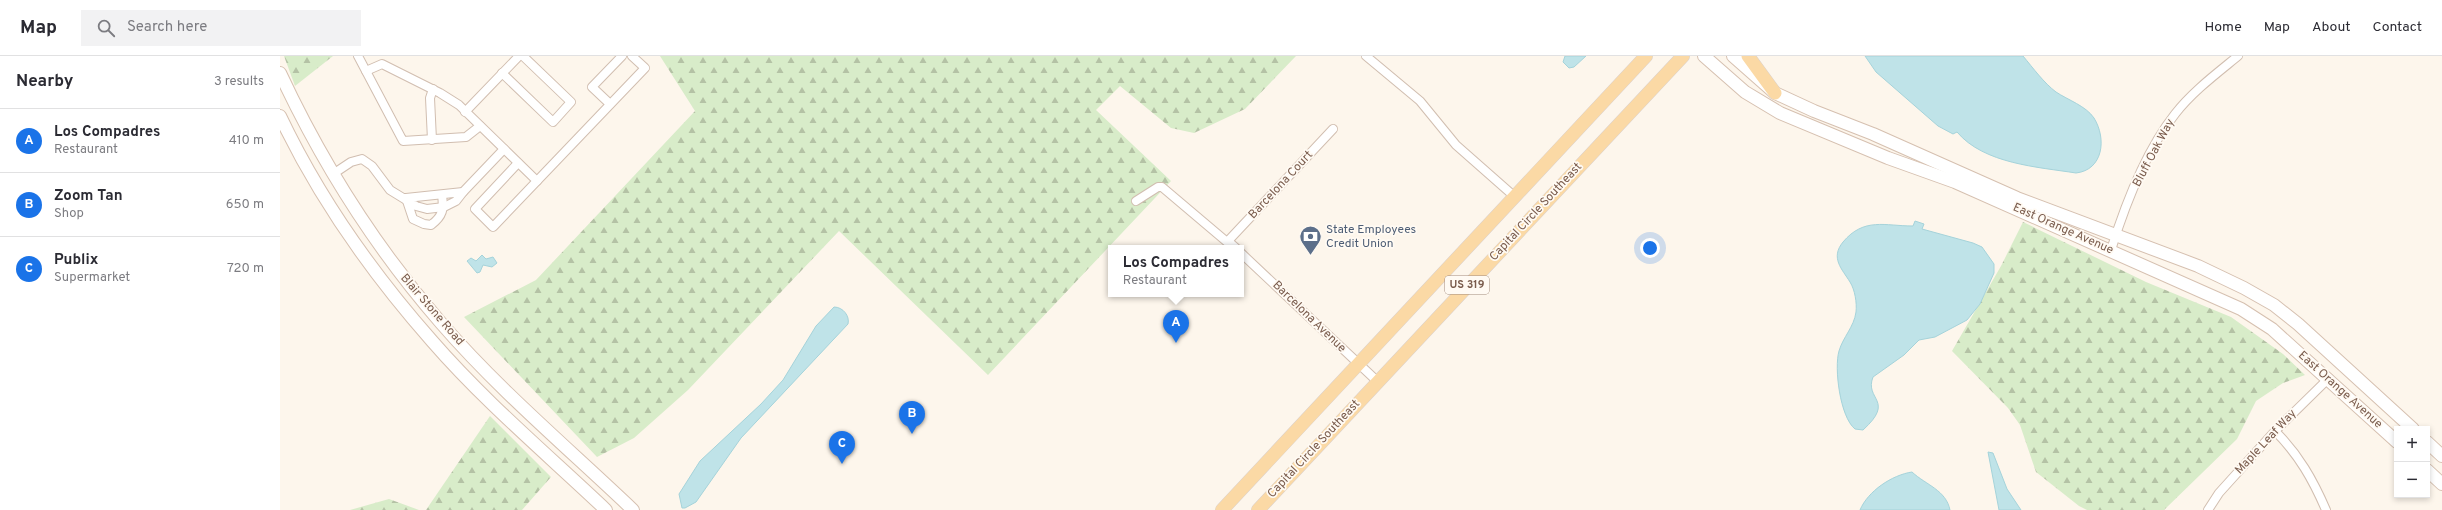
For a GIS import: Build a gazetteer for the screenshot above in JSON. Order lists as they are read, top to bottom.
{
  "streets": {
    "main road": ["Capital Circle Southeast", "US 319"],
    "street": [
      "Bluff Oak Way",
      "Barcelona Court",
      "East Orange Avenue",
      "Blair Stone Road",
      "Barcelona Avenue",
      "Maple Leaf Way"
    ]
  },
  "crossings": [
    ["Bluff Oak Way", "East Orange Avenue"],
    ["Capital Circle Southeast", "Barcelona Avenue"],
    ["East Orange Avenue", "Maple Leaf Way"],
    ["US 319", "Barcelona Avenue"]
  ],
  "places": {
    "bank": ["State Employees Credit Union"]
  },
  "page": {
    "header": "Map",
    "search": "Search here",
    "nav": [
      "Home",
      "Map",
      "About",
      "Contact"
    ],
    "heading": ["Nearby", "3 results"],
    "list": [
      {
        "mark": "A",
        "name": "Los Compadres",
        "note": "Restaurant",
        "value": "410 m"
      },
      {
        "mark": "B",
        "name": "Zoom Tan",
        "note": "Shop",
        "value": "650 m"
      },
      {
        "mark": "C",
        "name": "Publix",
        "note": "Supermarket",
        "value": "720 m"
      }
    ],
    "popup": ["Los Compadres", "Restaurant"],
    "pins": ["A", "B", "C"],
    "map_buttons": ["+", "−"]
  }
}
